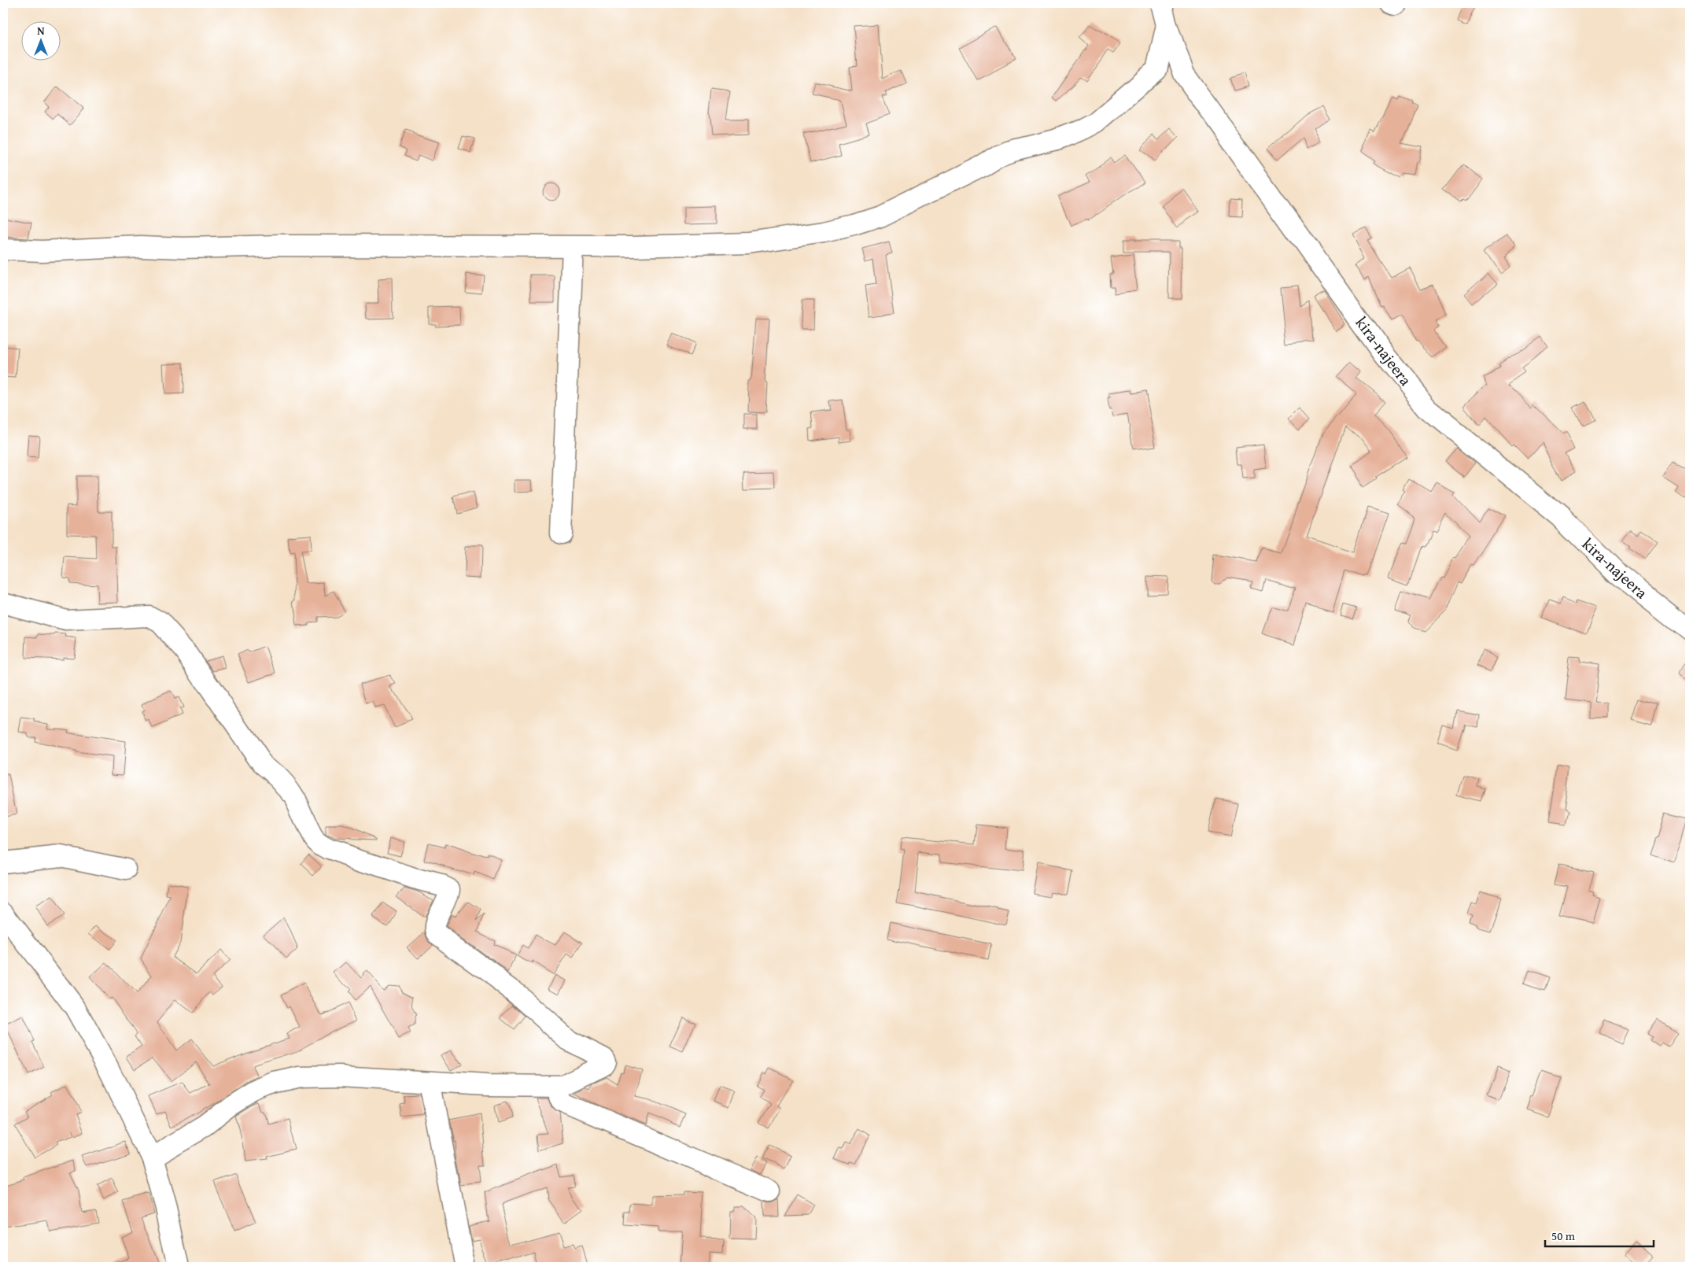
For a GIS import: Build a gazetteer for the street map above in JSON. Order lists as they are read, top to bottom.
{
  "streets": {
    "street": ["kira-najeera"]
  },
  "scale_bar": "50 m",
  "north": "top"
}
